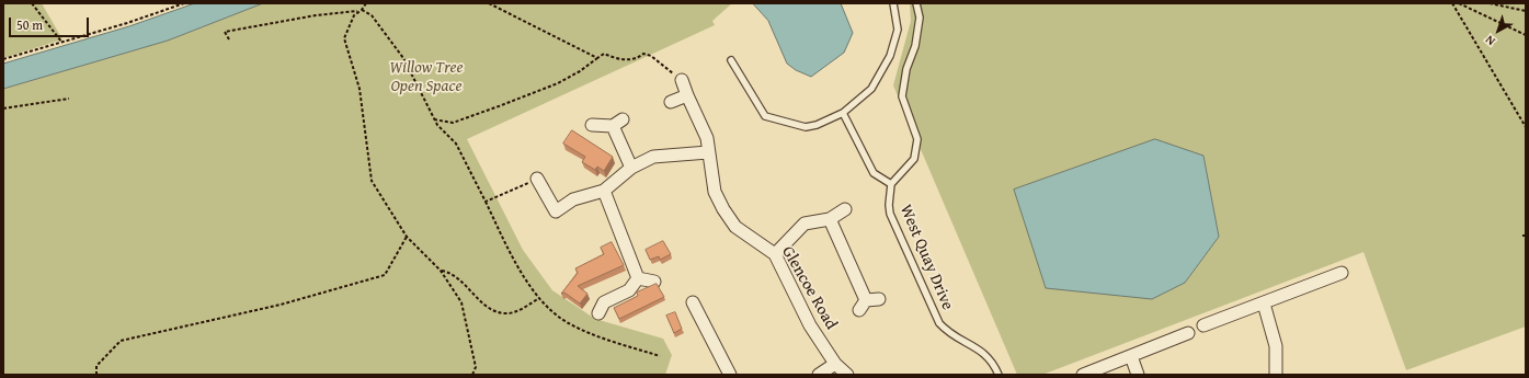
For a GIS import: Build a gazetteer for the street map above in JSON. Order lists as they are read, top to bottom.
{
  "streets": {
    "street": ["Glencoe Road"],
    "lane": ["West Quay Drive"]
  },
  "parks": ["Willow Tree Open Space"],
  "scale_bar": "50 m",
  "north": "bottom left"
}
